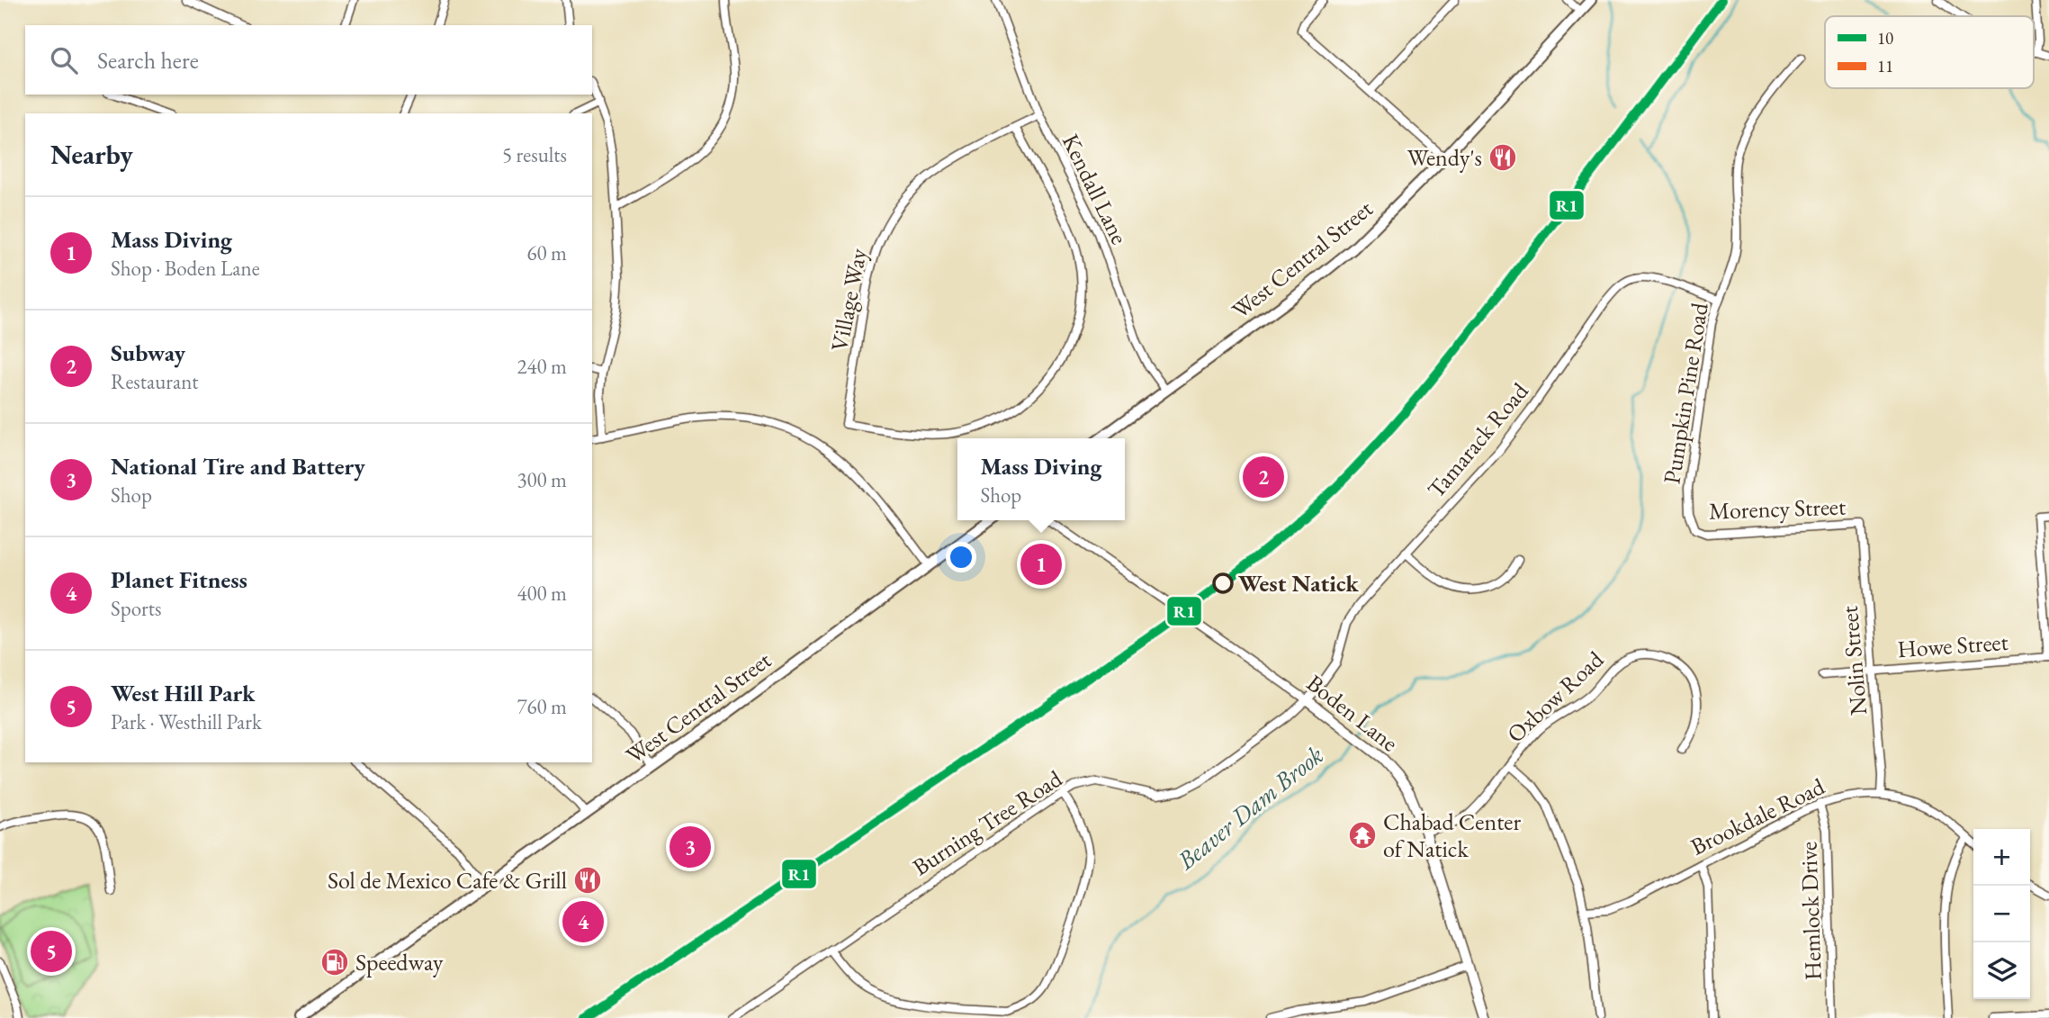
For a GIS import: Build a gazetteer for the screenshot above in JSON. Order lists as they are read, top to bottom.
{
  "streets": {
    "main road": ["West Central Street"],
    "street": [
      "Kendall Lane",
      "Village Way",
      "Pumpkin Pine Road",
      "Tamarack Road",
      "Morency Street",
      "Howe Street",
      "Nolin Street",
      "Oxbow Road",
      "Boden Lane",
      "Brookdale Road",
      "Burning Tree Road",
      "Hemlock Drive"
    ]
  },
  "crossings": [
    ["Kendall Lane", "West Central Street"],
    ["Kendall Lane", "Village Way"],
    ["Pumpkin Pine Road", "Tamarack Road"],
    ["Pumpkin Pine Road", "Morency Street"],
    ["Tamarack Road", "Boden Lane"],
    ["Tamarack Road", "Burning Tree Road"],
    ["Morency Street", "Nolin Street"],
    ["Howe Street", "Nolin Street"],
    ["Nolin Street", "Brookdale Road"],
    ["Oxbow Road", "Boden Lane"],
    ["Boden Lane", "Burning Tree Road"],
    ["Brookdale Road", "Hemlock Drive"]
  ],
  "water": ["Beaver Dam Brook"],
  "places": {
    "restaurant": ["Wendy's", "Sol de Mexico Cafe & Grill"],
    "other": ["West Natick"],
    "temple": ["Chabad Center of Natick"],
    "fuel station": ["Speedway"]
  },
  "lines": ["transit line R1"],
  "legend": ["10", "11"],
  "page": {
    "search": "Search here",
    "heading": ["Nearby", "5 results"],
    "list": [
      {
        "mark": "1",
        "name": "Mass Diving",
        "note": "Shop · Boden Lane",
        "value": "60 m"
      },
      {
        "mark": "2",
        "name": "Subway",
        "note": "Restaurant",
        "value": "240 m"
      },
      {
        "mark": "3",
        "name": "National Tire and Battery",
        "note": "Shop",
        "value": "300 m"
      },
      {
        "mark": "4",
        "name": "Planet Fitness",
        "note": "Sports",
        "value": "400 m"
      },
      {
        "mark": "5",
        "name": "West Hill Park",
        "note": "Park · Westhill Park",
        "value": "760 m"
      }
    ],
    "popup": ["Mass Diving", "Shop"],
    "pins": [
      "2",
      "1",
      "3",
      "4",
      "5"
    ],
    "map_buttons": ["+", "−"]
  }
}
